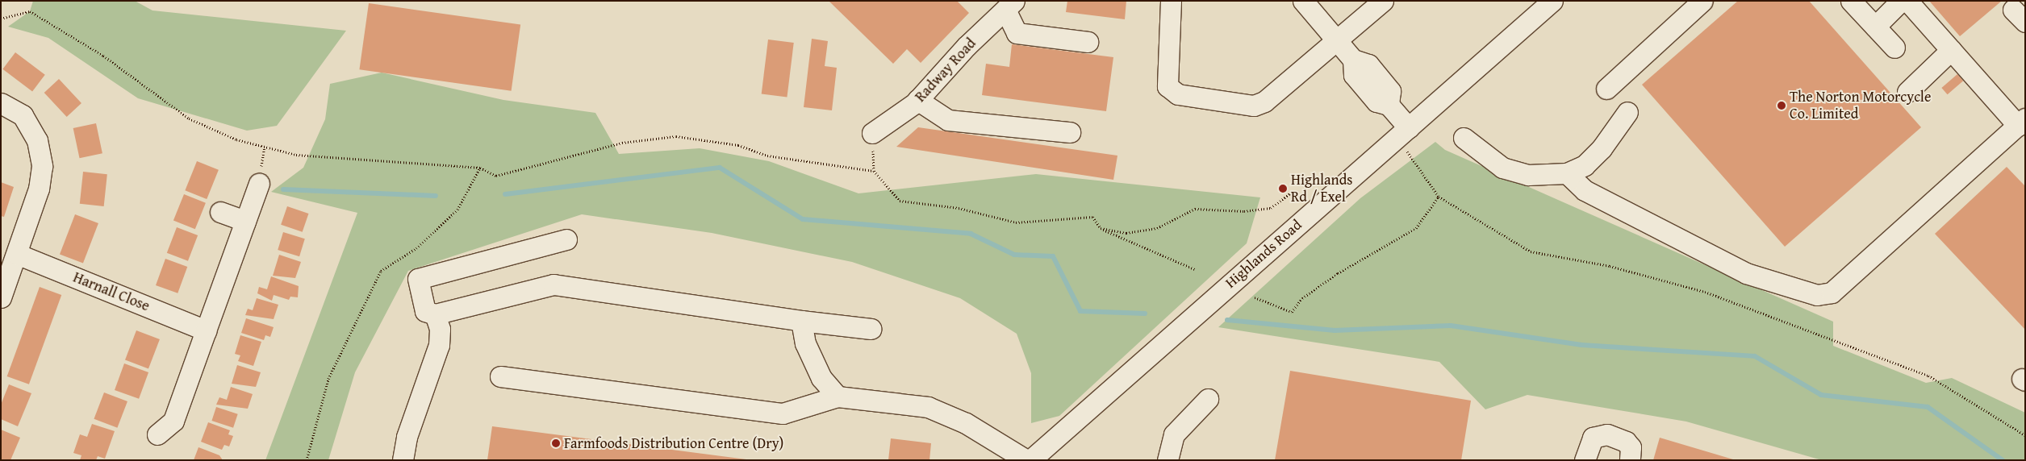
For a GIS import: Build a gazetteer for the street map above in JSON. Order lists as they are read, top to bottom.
{
  "streets": {
    "street": ["Radway Road", "Highlands Road", "Harnall Close"]
  },
  "places": ["The Norton Motorcycle Co. Limited", "Highlands Rd / Exel", "Farmfoods Distribution Centre (Dry)"]
}
